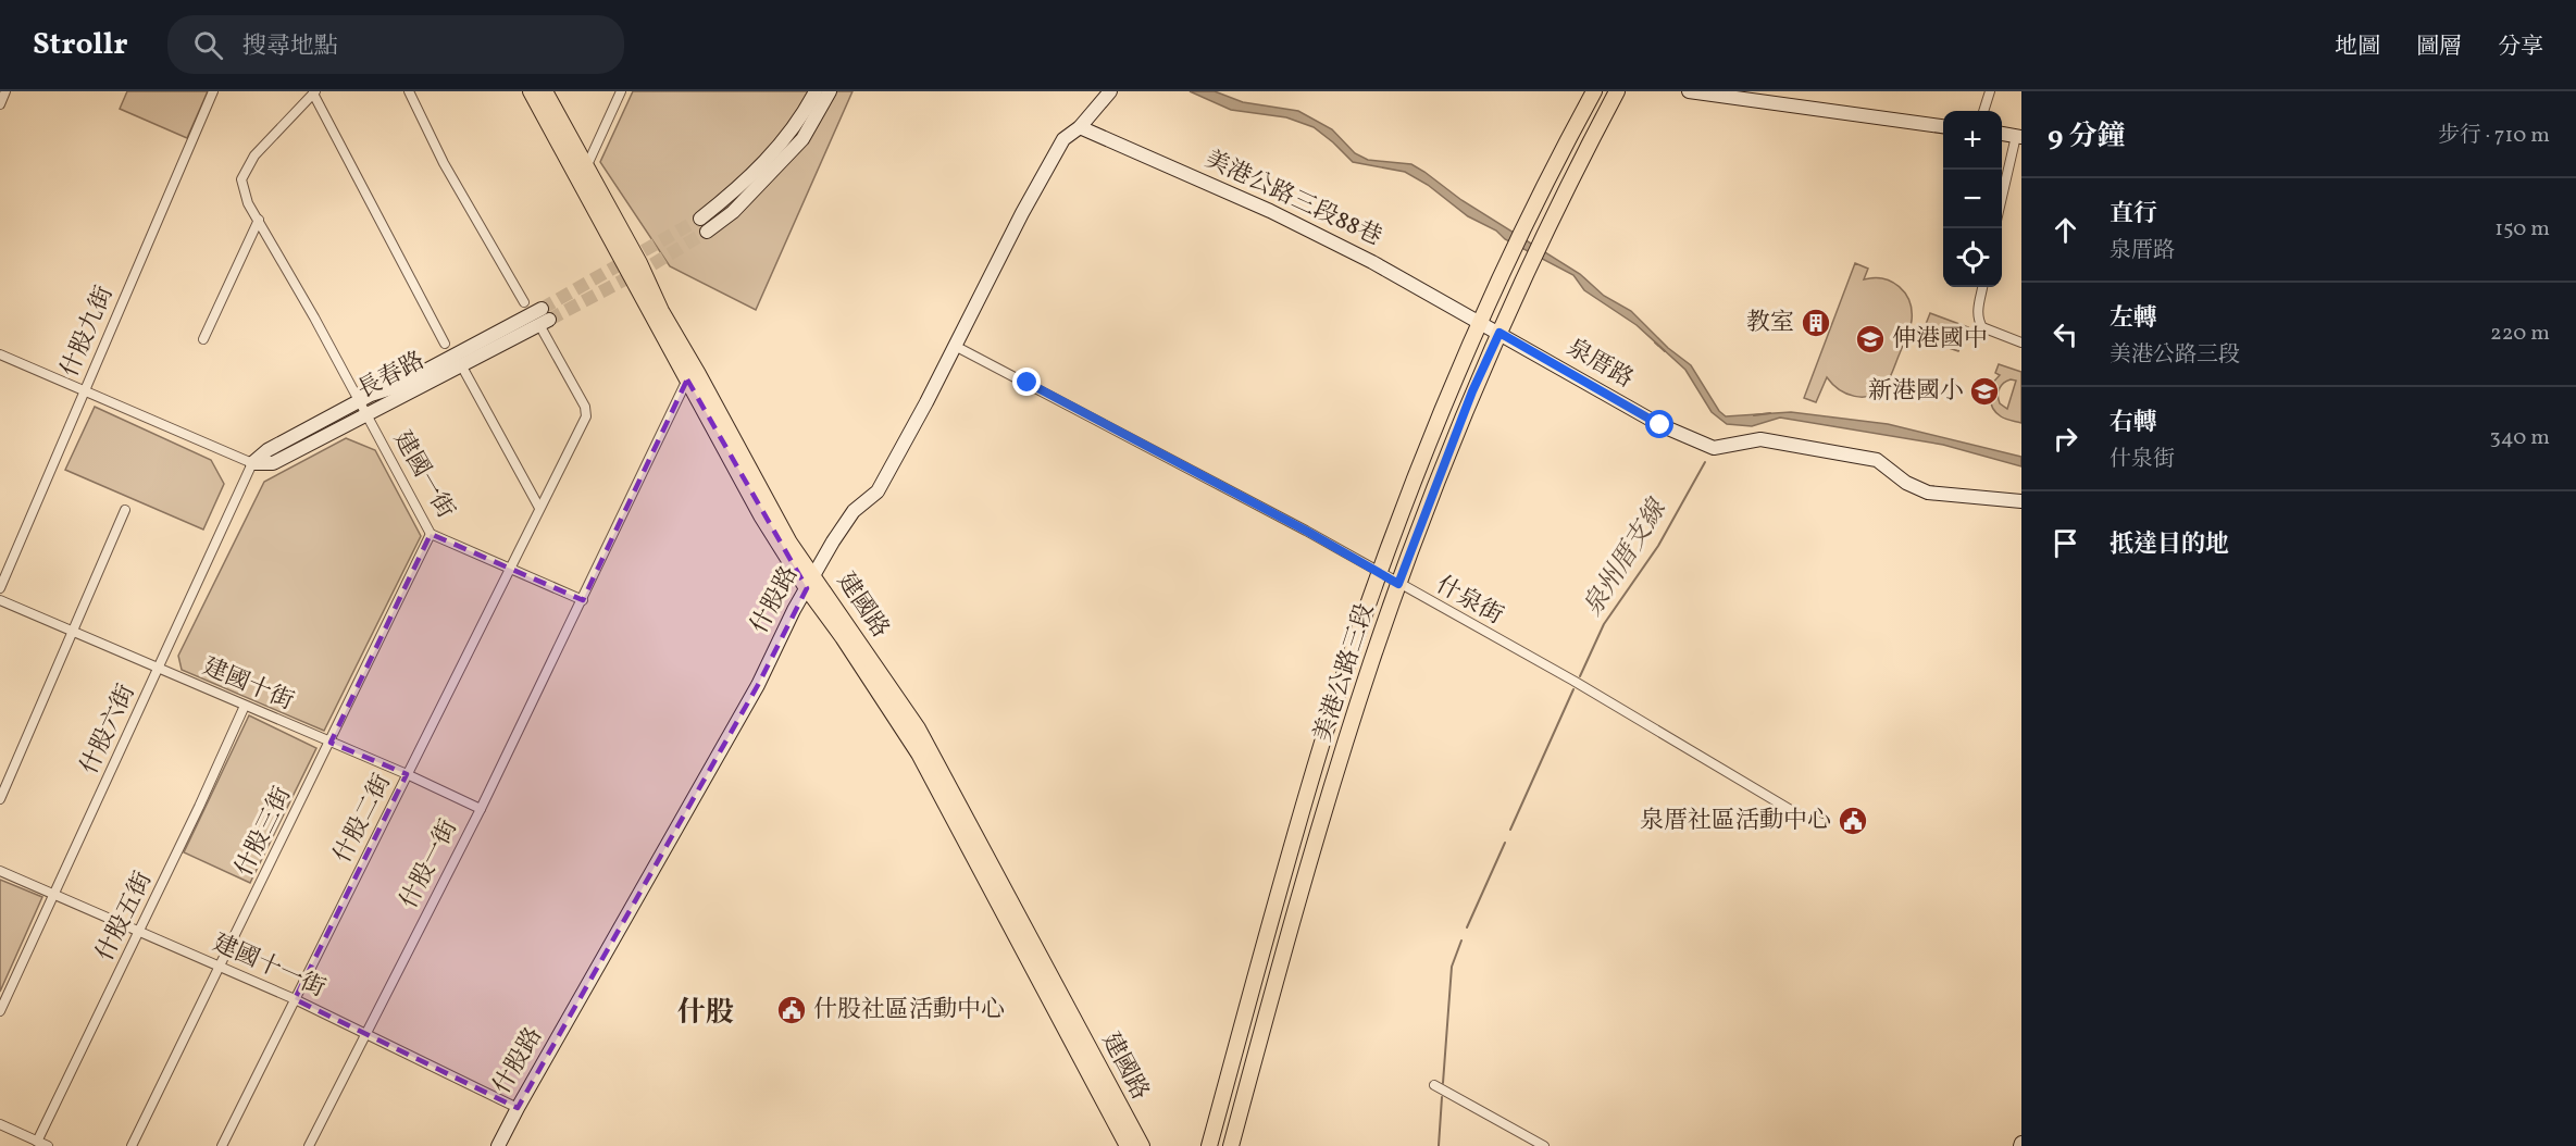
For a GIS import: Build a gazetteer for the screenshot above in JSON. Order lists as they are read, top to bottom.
{
  "streets": {
    "main road": ["建國路", "美港公路三段"],
    "street": [
      "美港公路三段88巷",
      "什股九街",
      "泉厝路",
      "長春路",
      "建國一街",
      "什股路",
      "什泉街",
      "建國十街",
      "什股六街",
      "什股二街",
      "什股三街",
      "什股一街",
      "什股五街",
      "建國十一街"
    ]
  },
  "crossings": [
    ["美港公路三段88巷", "泉厝路"],
    ["美港公路三段88巷", "什股路"],
    ["美港公路三段88巷", "美港公路三段"],
    ["泉厝路", "美港公路三段"],
    ["長春路", "建國一街"],
    ["長春路", "什股六街"],
    ["長春路", "什股二街"],
    ["建國一街", "什股二街"],
    ["建國一街", "什股三街"],
    ["建國一街", "什股一街"],
    ["什股路", "什泉街"],
    ["什股路", "建國路"],
    ["什股路", "建國十一街"],
    ["什泉街", "美港公路三段"],
    ["建國十街", "什股六街"],
    ["建國十街", "什股二街"],
    ["建國十街", "什股三街"],
    ["建國十街", "什股一街"],
    ["建國十街", "什股五街"],
    ["什股六街", "建國十一街"],
    ["什股二街", "建國十一街"],
    ["什股三街", "建國十一街"],
    ["什股一街", "建國十一街"],
    ["什股五街", "建國十一街"]
  ],
  "districts": ["什股"],
  "water": ["泉州厝支線"],
  "places": {
    "building": ["教室"],
    "school or university": ["伸港國中", "新港國小"],
    "public building": ["泉厝社區活動中心", "什股社區活動中心"]
  },
  "page": {
    "header": "Strollr",
    "search": "搜尋地點",
    "nav": ["地圖", "圖層", "分享"],
    "heading": ["9 分鐘", "步行 · 710 m"],
    "map_buttons": ["+", "−"],
    "list": [
      ["直行", "泉厝路", "150 m"],
      ["左轉", "美港公路三段", "220 m"],
      ["右轉", "什泉街", "340 m"],
      "抵達目的地"
    ]
  }
}
